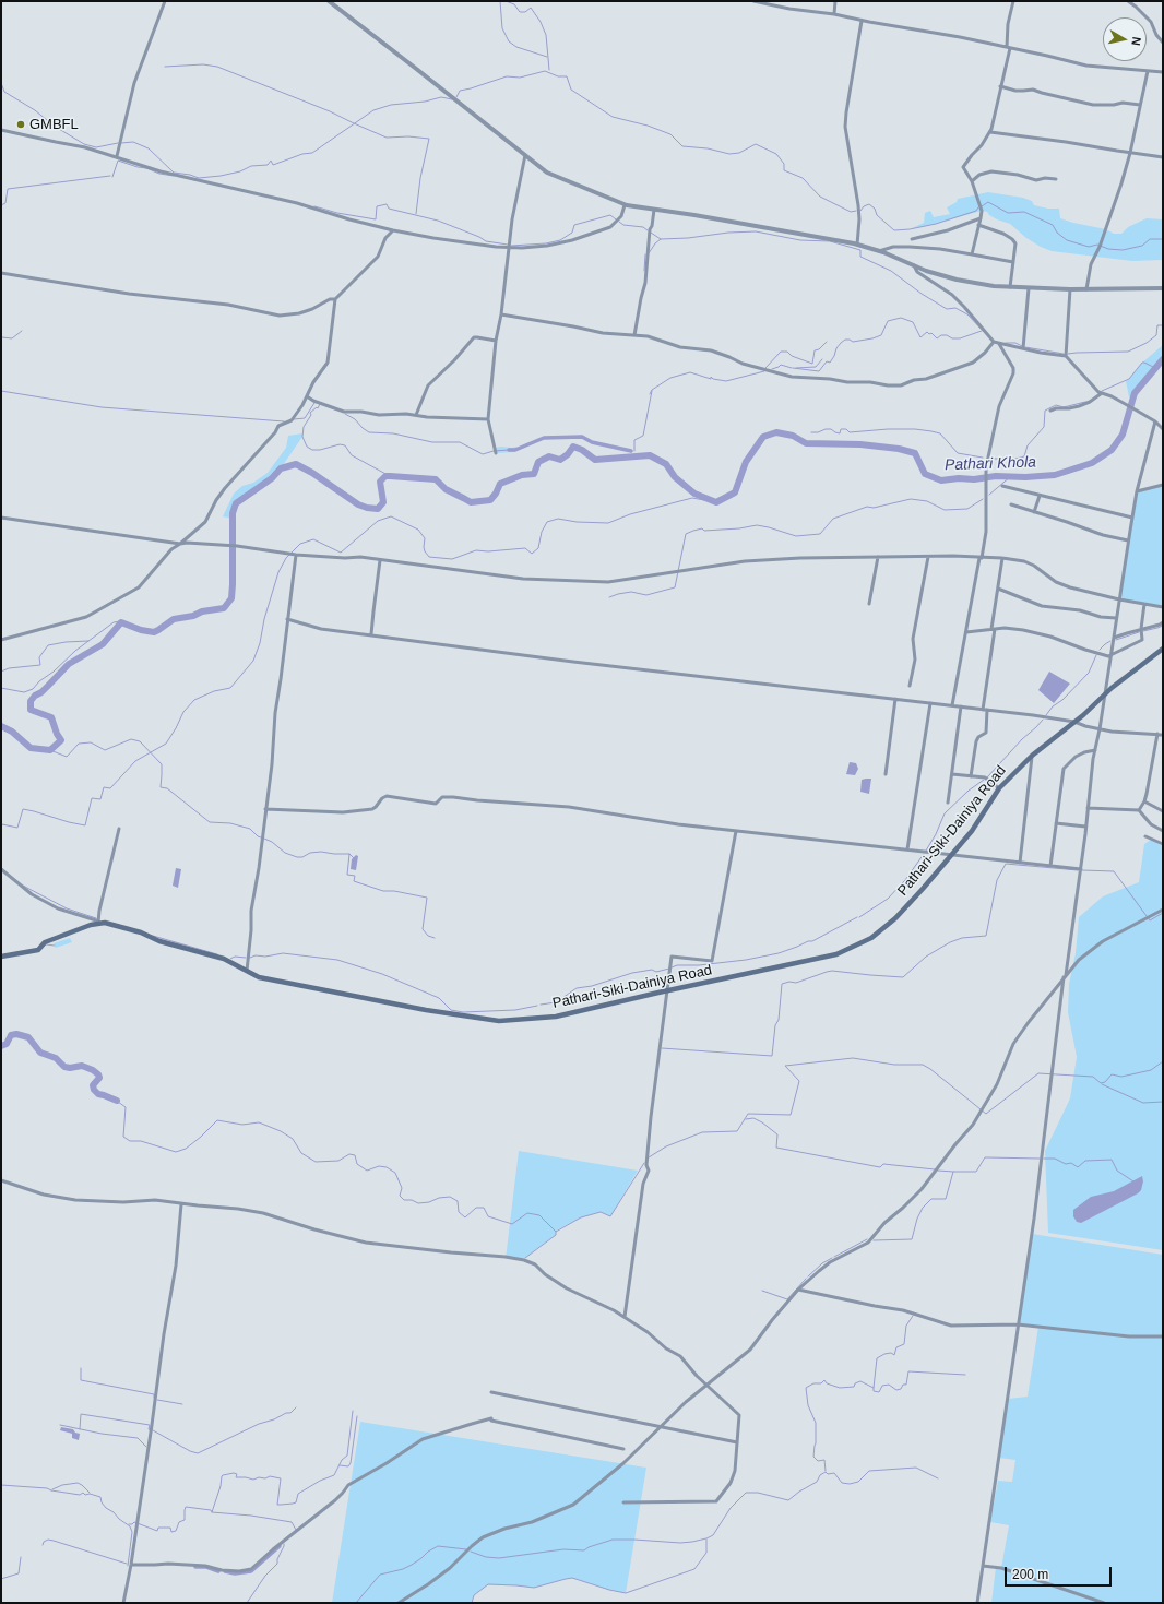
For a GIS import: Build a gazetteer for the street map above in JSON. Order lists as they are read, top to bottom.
{
  "streets": {
    "main road": ["Pathari-Siki-Dainiya Road"]
  },
  "water": ["Pathari Khola"],
  "places": ["GMBFL"],
  "scale_bar": "200 m",
  "north": "right"
}
